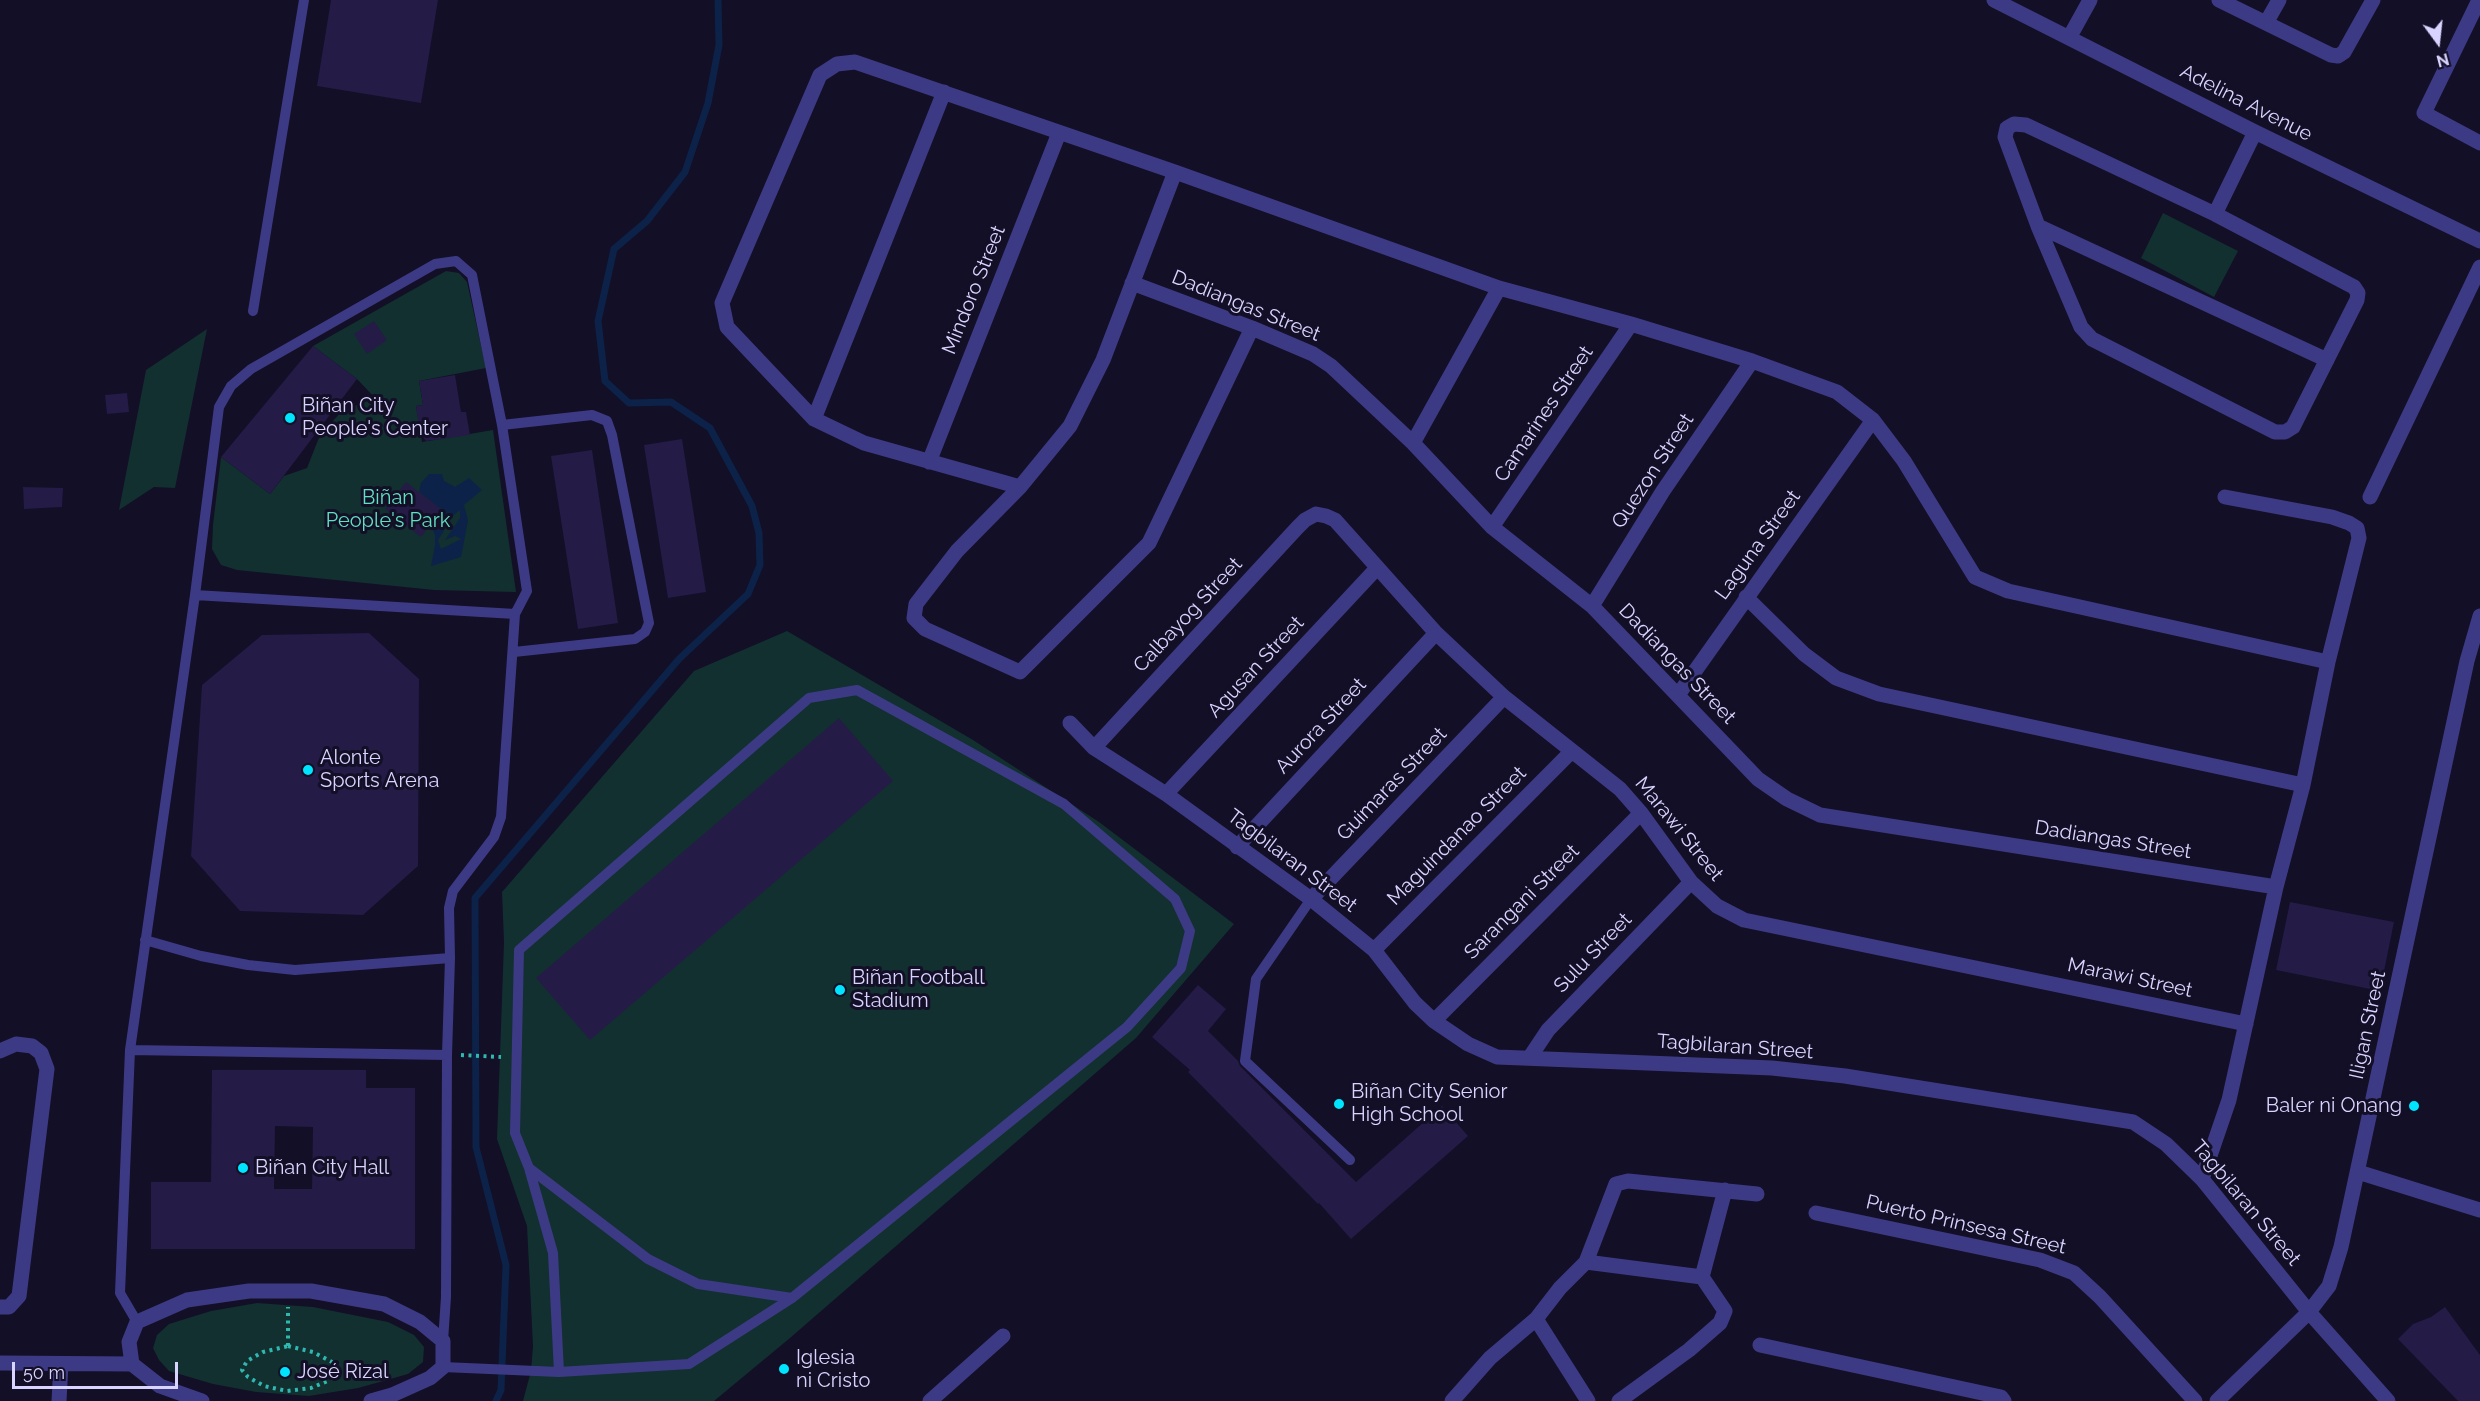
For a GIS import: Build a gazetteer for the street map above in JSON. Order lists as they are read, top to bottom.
{
  "streets": {
    "street": [
      "Adelina Avenue",
      "Mindoro Street",
      "Dadiangas Street",
      "Camarines Street",
      "Quezon Street",
      "Laguna Street",
      "Calbayog Street",
      "Agusan Street",
      "Aurora Street",
      "Guimaras Street",
      "Marawi Street",
      "Maguindanao Street",
      "Tagbilaran Street",
      "Sarangani Street",
      "Sulu Street",
      "Iligan Street",
      "Puerto Prinsesa Street"
    ]
  },
  "crossings": [
    ["Dadiangas Street", "Camarines Street"],
    ["Dadiangas Street", "Quezon Street"],
    ["Dadiangas Street", "Laguna Street"],
    ["Calbayog Street", "Marawi Street"],
    ["Calbayog Street", "Tagbilaran Street"],
    ["Agusan Street", "Marawi Street"],
    ["Agusan Street", "Tagbilaran Street"],
    ["Aurora Street", "Marawi Street"],
    ["Aurora Street", "Tagbilaran Street"],
    ["Guimaras Street", "Marawi Street"],
    ["Guimaras Street", "Tagbilaran Street"],
    ["Marawi Street", "Maguindanao Street"],
    ["Marawi Street", "Sarangani Street"],
    ["Marawi Street", "Sulu Street"],
    ["Maguindanao Street", "Tagbilaran Street"],
    ["Tagbilaran Street", "Sarangani Street"],
    ["Tagbilaran Street", "Sulu Street"],
    ["Tagbilaran Street", "Iligan Street"]
  ],
  "parks": ["Biñan People's Park"],
  "places": [
    "Biñan City People's Center",
    "Alonte Sports Arena",
    "Biñan Football Stadium",
    "Biñan City Senior High School",
    "Baler ni Onang",
    "Biñan City Hall",
    "Iglesia ni Cristo",
    "José Rizal"
  ],
  "scale_bar": "50 m",
  "north": "bottom"
}
